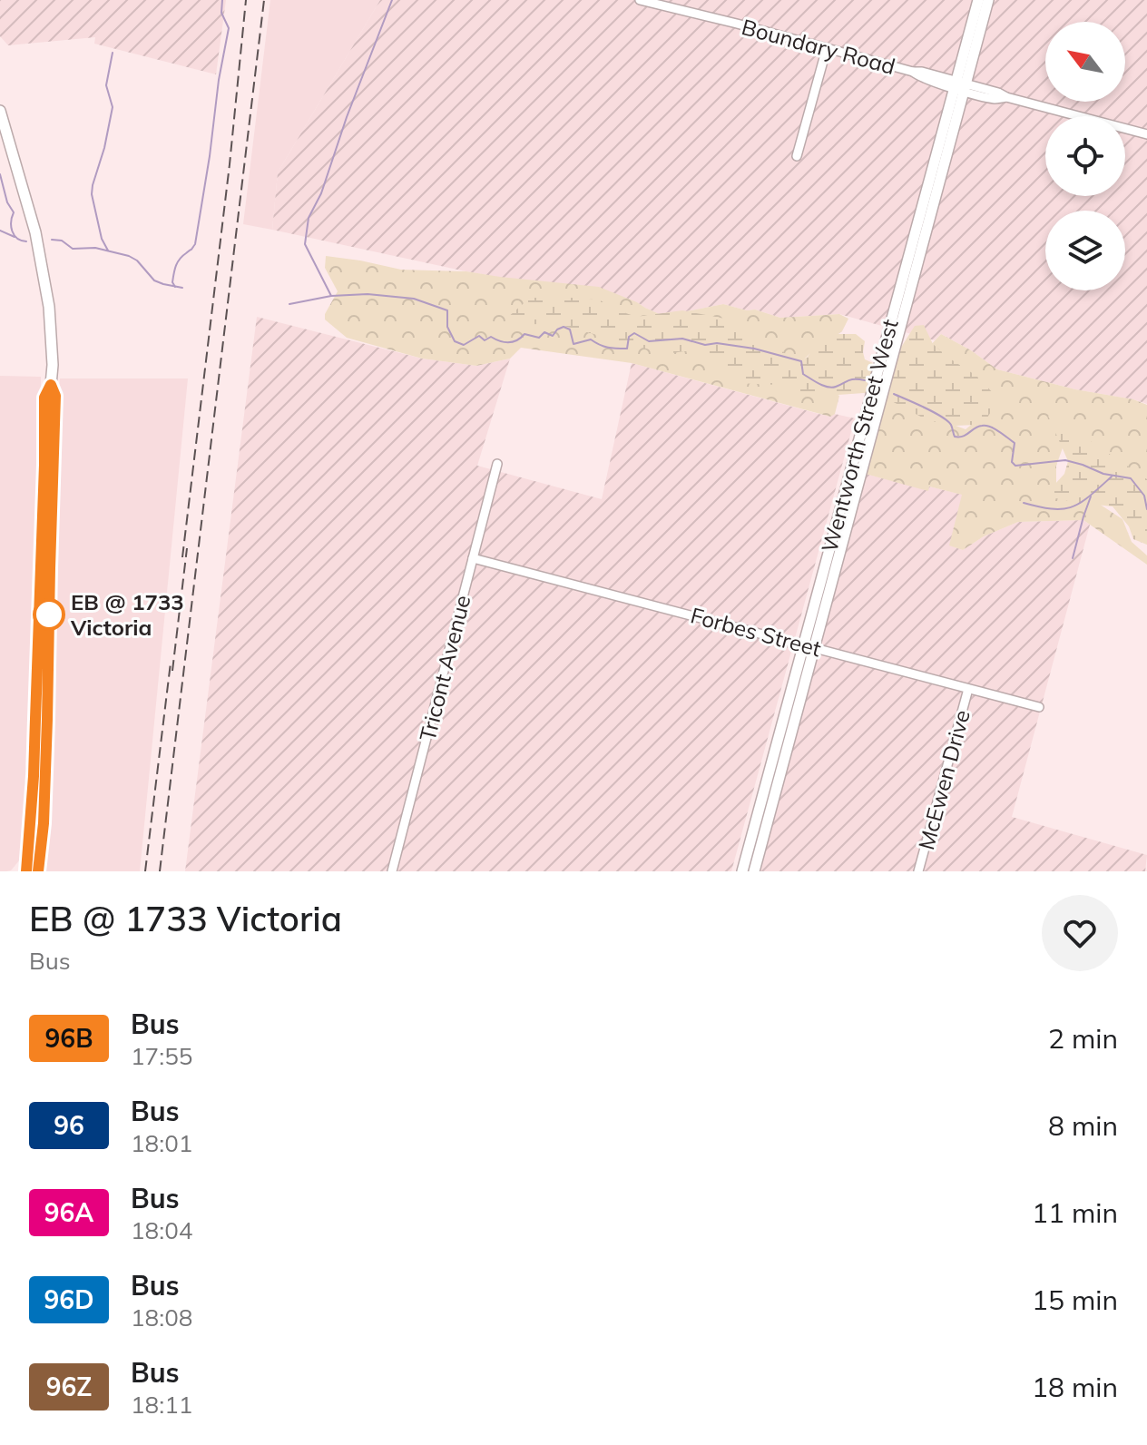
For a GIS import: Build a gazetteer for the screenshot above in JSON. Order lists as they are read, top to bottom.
{
  "streets": {
    "main road": ["Wentworth Street West"],
    "street": [
      "Boundary Road",
      "Forbes Street",
      "Tricont Avenue",
      "McEwen Drive"
    ]
  },
  "crossings": [
    ["Boundary Road", "Wentworth Street West"],
    ["Wentworth Street West", "Forbes Street"],
    ["Forbes Street", "Tricont Avenue"],
    ["Forbes Street", "McEwen Drive"]
  ],
  "places": ["EB @ 1733 Victoria"],
  "lines": ["bus line 96B"],
  "north": "top left",
  "page": {
    "heading": ["EB @ 1733 Victoria", "Bus"],
    "list": [
      {
        "mark": "96B",
        "name": "Bus",
        "note": "17:55",
        "value": "2 min"
      },
      {
        "mark": "96",
        "name": "Bus",
        "note": "18:01",
        "value": "8 min"
      },
      {
        "mark": "96A",
        "name": "Bus",
        "note": "18:04",
        "value": "11 min"
      },
      {
        "mark": "96D",
        "name": "Bus",
        "note": "18:08",
        "value": "15 min"
      },
      {
        "mark": "96Z",
        "name": "Bus",
        "note": "18:11",
        "value": "18 min"
      }
    ]
  }
}
